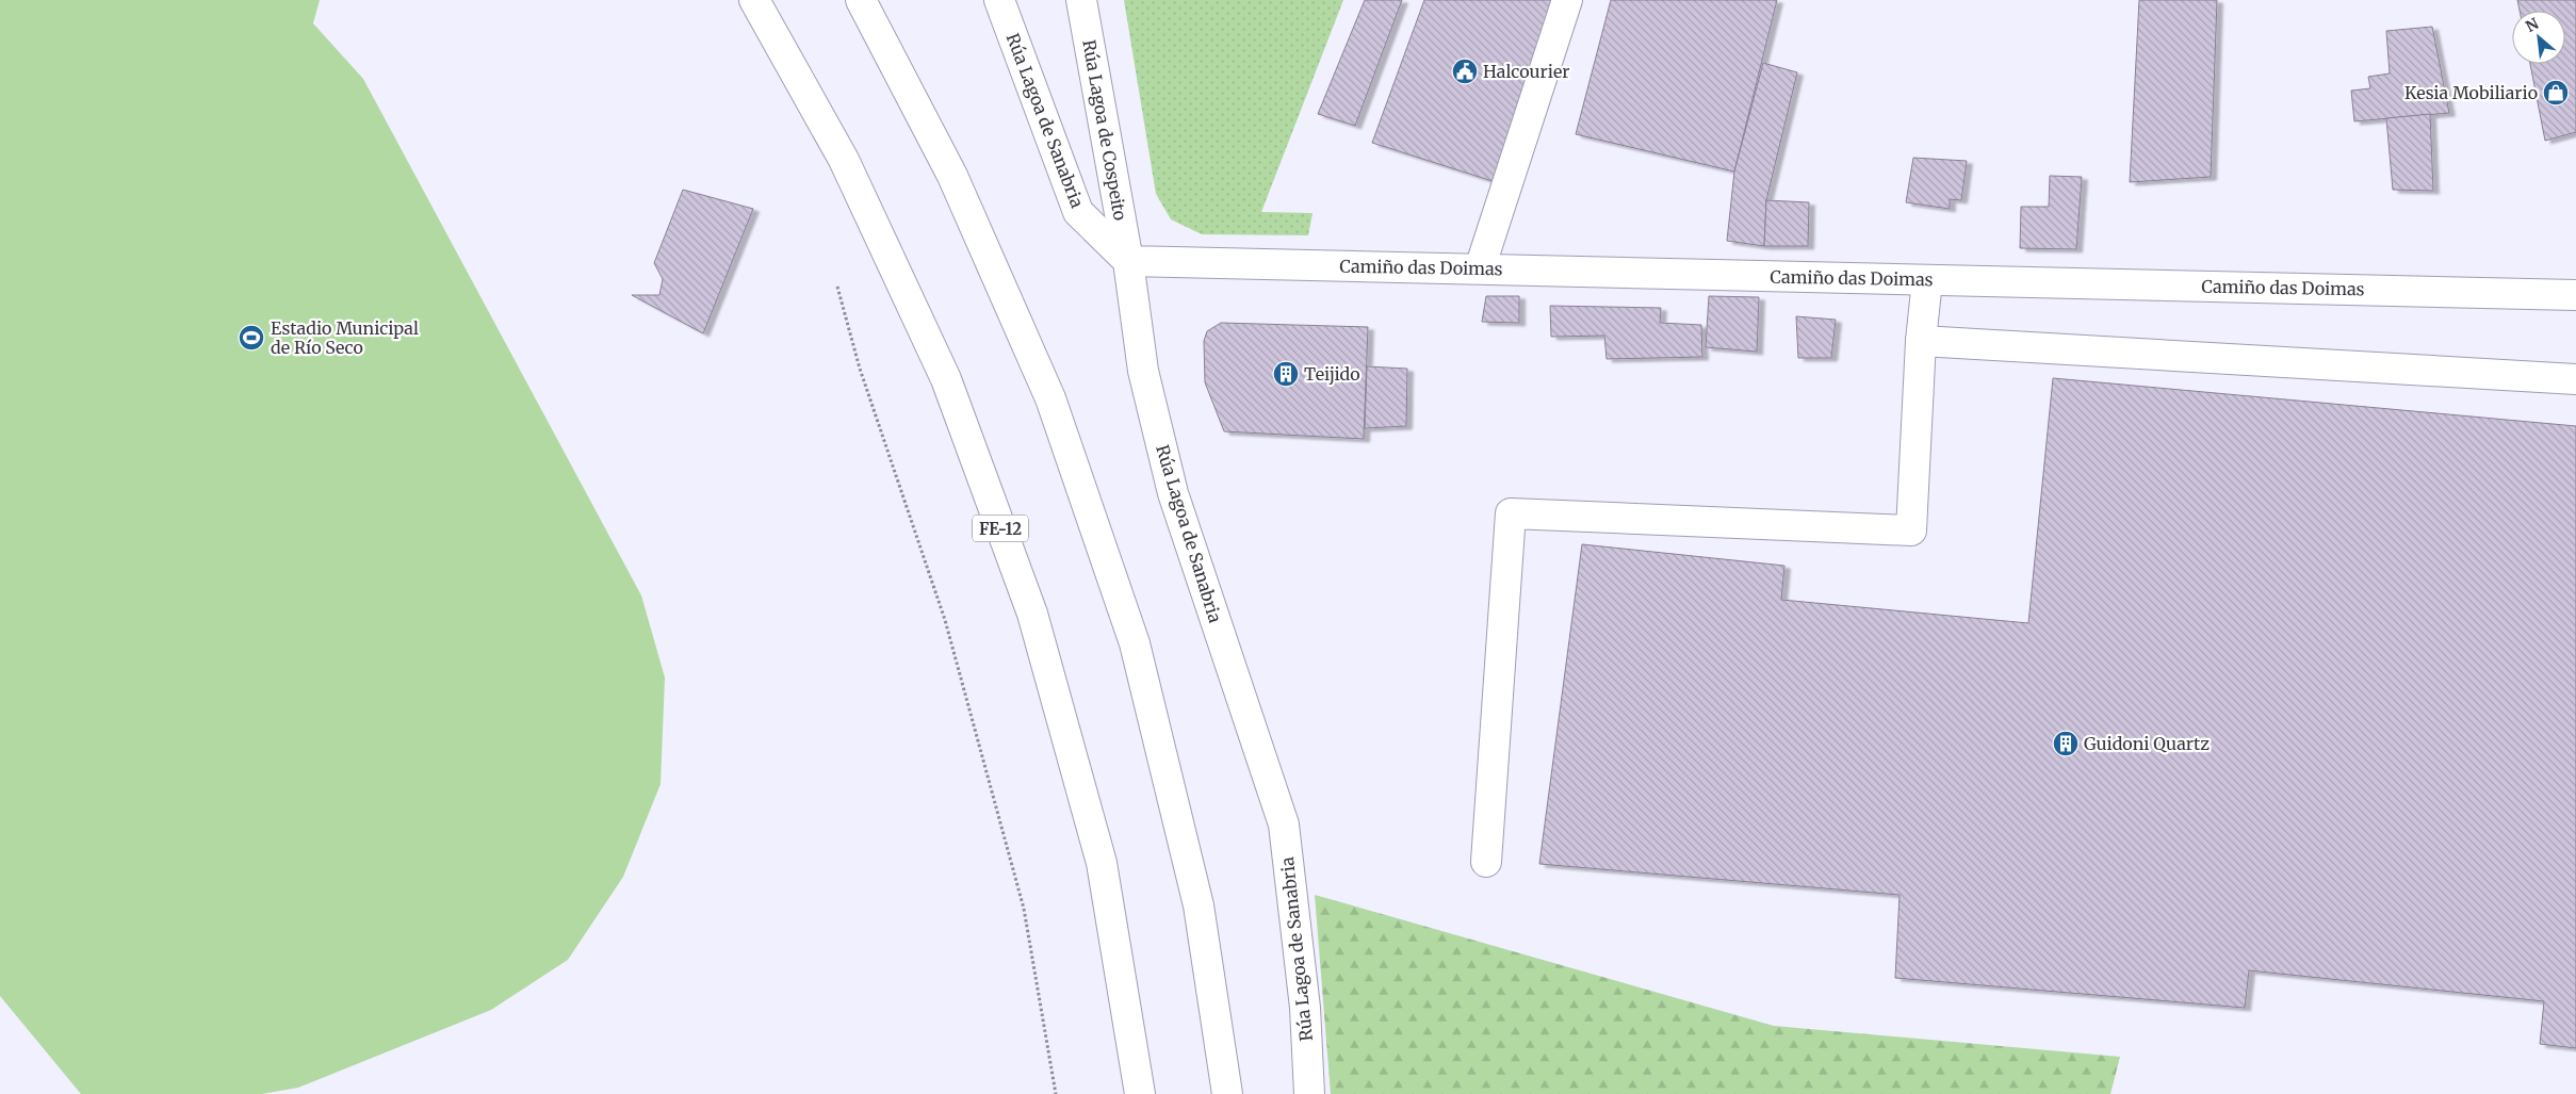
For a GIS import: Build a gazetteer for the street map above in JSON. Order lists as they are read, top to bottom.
{
  "streets": {
    "main road": [
      "Rúa Lagoa de Sanabria",
      "Rúa Lagoa de Cospeito",
      "Camiño das Doimas",
      "FE-12"
    ]
  },
  "crossings": [
    ["Rúa Lagoa de Sanabria", "Rúa Lagoa de Cospeito"],
    ["Rúa Lagoa de Sanabria", "Camiño das Doimas"],
    ["Rúa Lagoa de Cospeito", "Camiño das Doimas"]
  ],
  "places": {
    "public building": ["Halcourier"],
    "shop": ["Kesia Mobiliario"],
    "sports": ["Estadio Municipal de Río Seco"],
    "building": ["Teijido", "Guidoni Quartz"]
  },
  "north": "top left"
}
